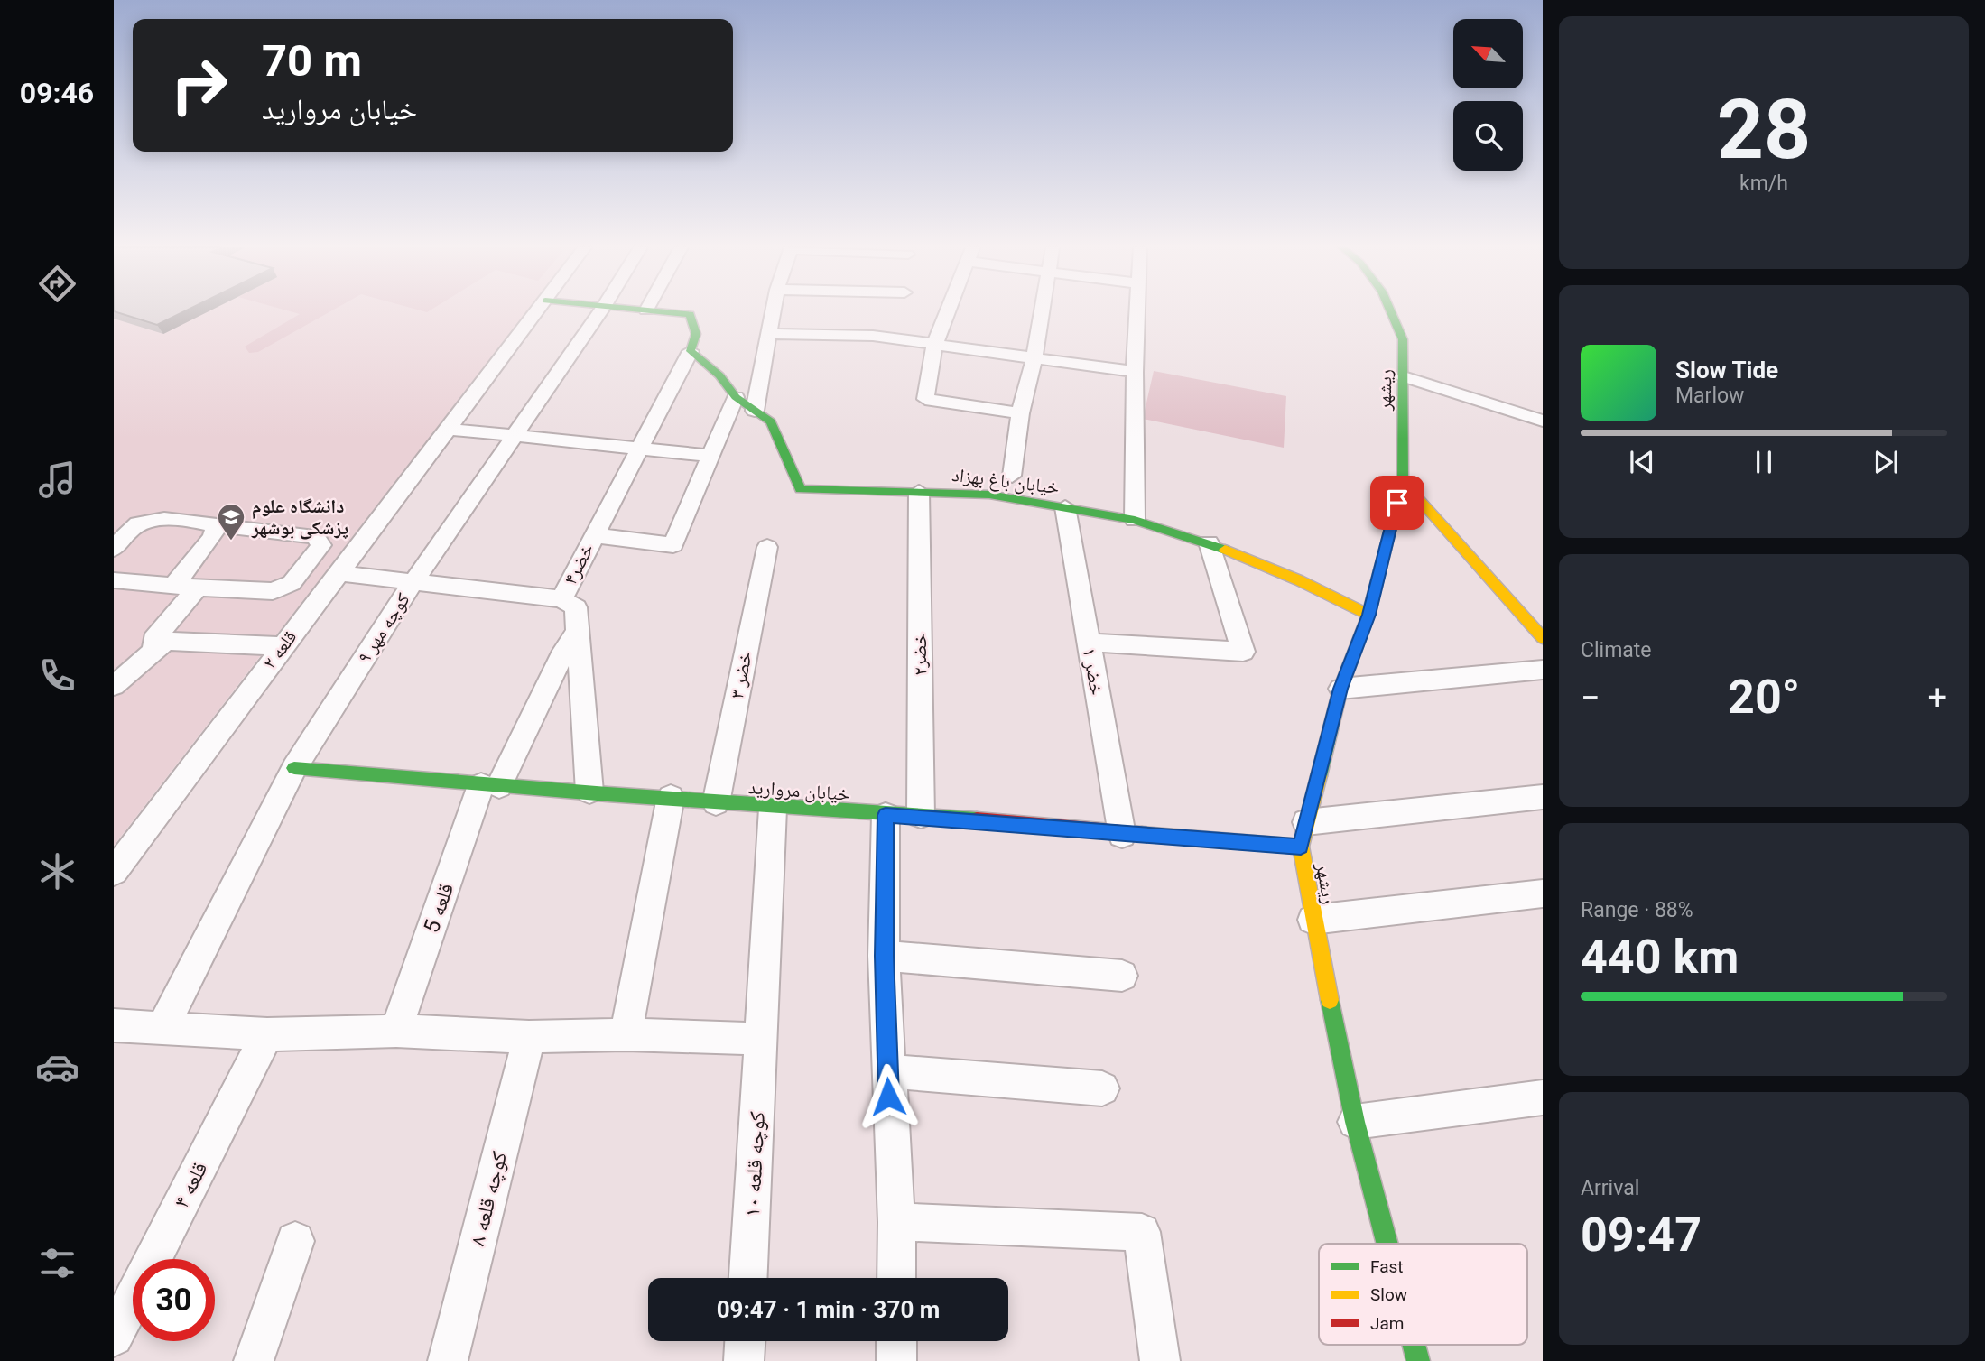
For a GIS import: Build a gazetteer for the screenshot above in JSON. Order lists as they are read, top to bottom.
{
  "streets": {
    "street": [
      "ریشهر",
      "خیابان باغ بهزاد",
      "خضر۴",
      "کوچه مهر ۹",
      "قلعه ۲",
      "خضر۲",
      "خضر ۱",
      "خضر ۳",
      "خیابان مروارید",
      "قلعه 5",
      "کوچه قلعه ۱۰",
      "قلعه ۴",
      "کوچه قلعه ۸"
    ]
  },
  "crossings": [
    ["ریشهر", "خیابان باغ بهزاد"],
    ["ریشهر", "خیابان مروارید"],
    ["خیابان باغ بهزاد", "خضر۴"],
    ["خیابان باغ بهزاد", "خضر۲"],
    ["خیابان باغ بهزاد", "خضر ۱"],
    ["خضر۴", "خیابان مروارید"],
    ["خضر۴", "قلعه 5"],
    ["کوچه مهر ۹", "خیابان مروارید"],
    ["خضر۲", "خیابان مروارید"],
    ["خضر ۱", "خیابان مروارید"],
    ["خضر ۳", "خیابان مروارید"],
    ["خیابان مروارید", "قلعه 5"],
    ["خیابان مروارید", "کوچه قلعه ۱۰"]
  ],
  "places": {
    "school or university": ["دانشگاه علوم پزشکی بوشهر"]
  },
  "legend": ["Fast", "Slow", "Jam"],
  "north": "top left",
  "page": {
    "tabs": "09:46",
    "tile": [
      ["28", "km/h"],
      "Climate",
      ["Range · 88%", "440 km"],
      ["Arrival", "09:47"]
    ],
    "turn": ["70 m", "خیابان مروارید"],
    "song": ["Slow Tide", "Marlow"],
    "heat": ["−", "20°", "+"],
    "limit": "30",
    "trip": "09:47 · 1 min · 370 m"
  }
}
